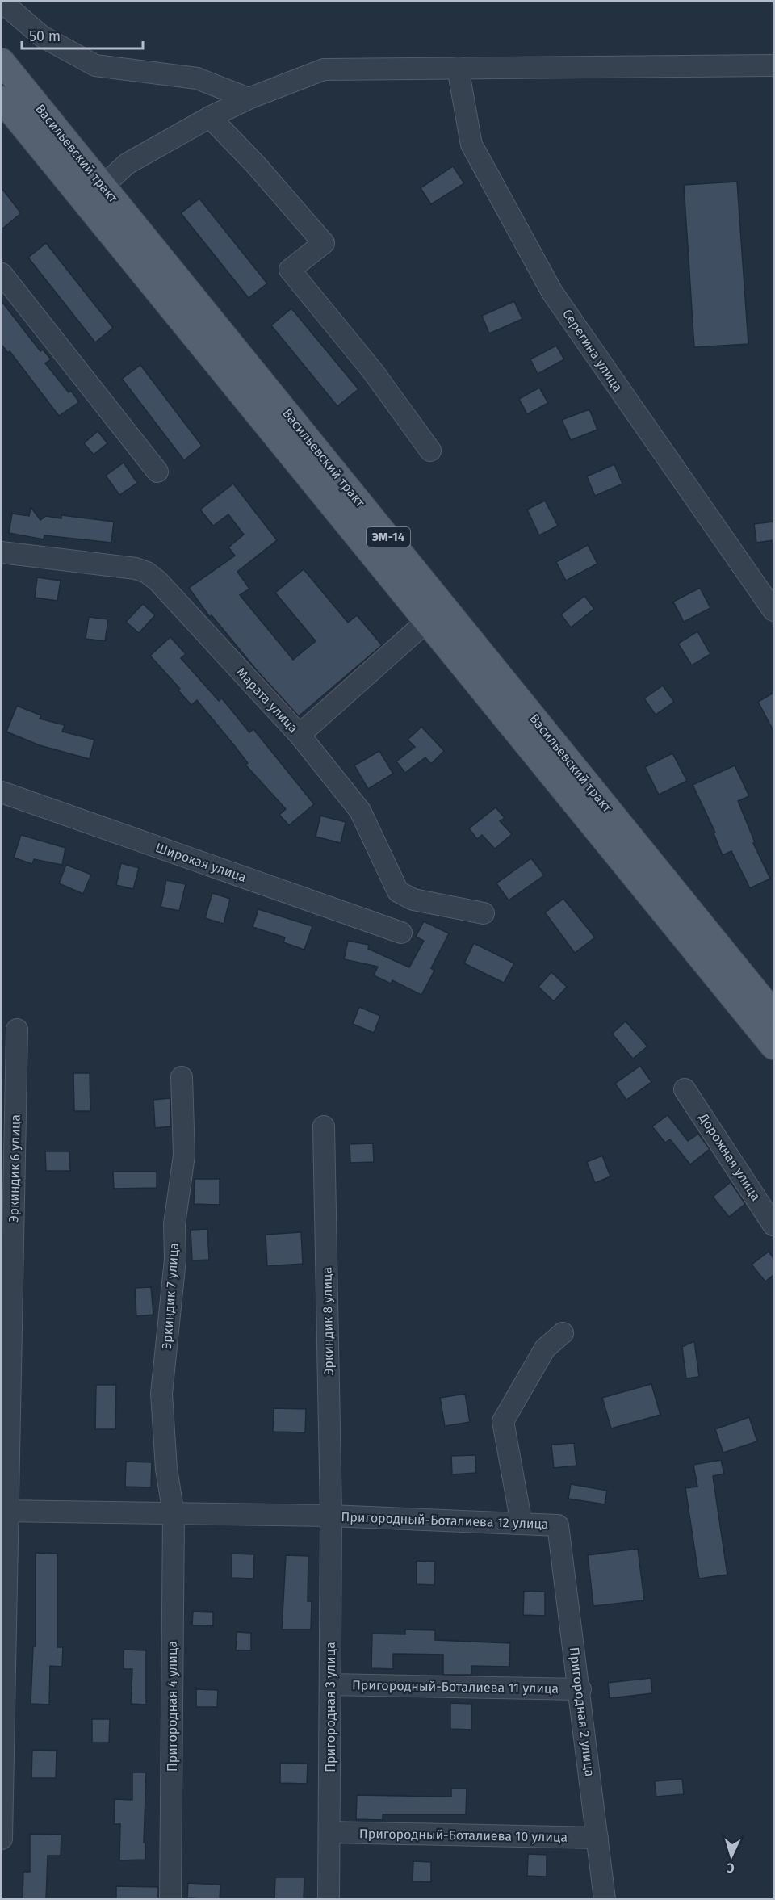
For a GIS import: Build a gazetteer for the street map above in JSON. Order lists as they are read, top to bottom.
{
  "streets": {
    "main road": ["Васильевский тракт", "ЭМ-14"],
    "street": [
      "Серегина улица",
      "Марата улица",
      "Широкая улица",
      "Дорожная улица",
      "Эркиндик 6 улица",
      "Эркиндик 7 улица",
      "Эркиндик 8 улица",
      "Пригородный-Боталиева 12 улица",
      "Пригородный-Боталиева 11 улица",
      "Пригородная 4 улица",
      "Пригородная 3 улица",
      "Пригородная 2 улица",
      "Пригородный-Боталиева 10 улица"
    ]
  },
  "crossings": [
    ["Эркиндик 6 улица", "Пригородный-Боталиева 12 улица"],
    ["Эркиндик 7 улица", "Пригородный-Боталиева 12 улица"],
    ["Эркиндик 7 улица", "Пригородная 4 улица"],
    ["Эркиндик 8 улица", "Пригородный-Боталиева 12 улица"],
    ["Эркиндик 8 улица", "Пригородная 3 улица"],
    ["Пригородный-Боталиева 12 улица", "Пригородная 4 улица"],
    ["Пригородный-Боталиева 12 улица", "Пригородная 3 улица"],
    ["Пригородный-Боталиева 12 улица", "Пригородная 2 улица"],
    ["Пригородный-Боталиева 11 улица", "Пригородная 3 улица"],
    ["Пригородный-Боталиева 11 улица", "Пригородная 2 улица"],
    ["Пригородная 3 улица", "Пригородный-Боталиева 10 улица"],
    ["Пригородная 2 улица", "Пригородный-Боталиева 10 улица"]
  ],
  "scale_bar": "50 m",
  "north": "bottom"
}
